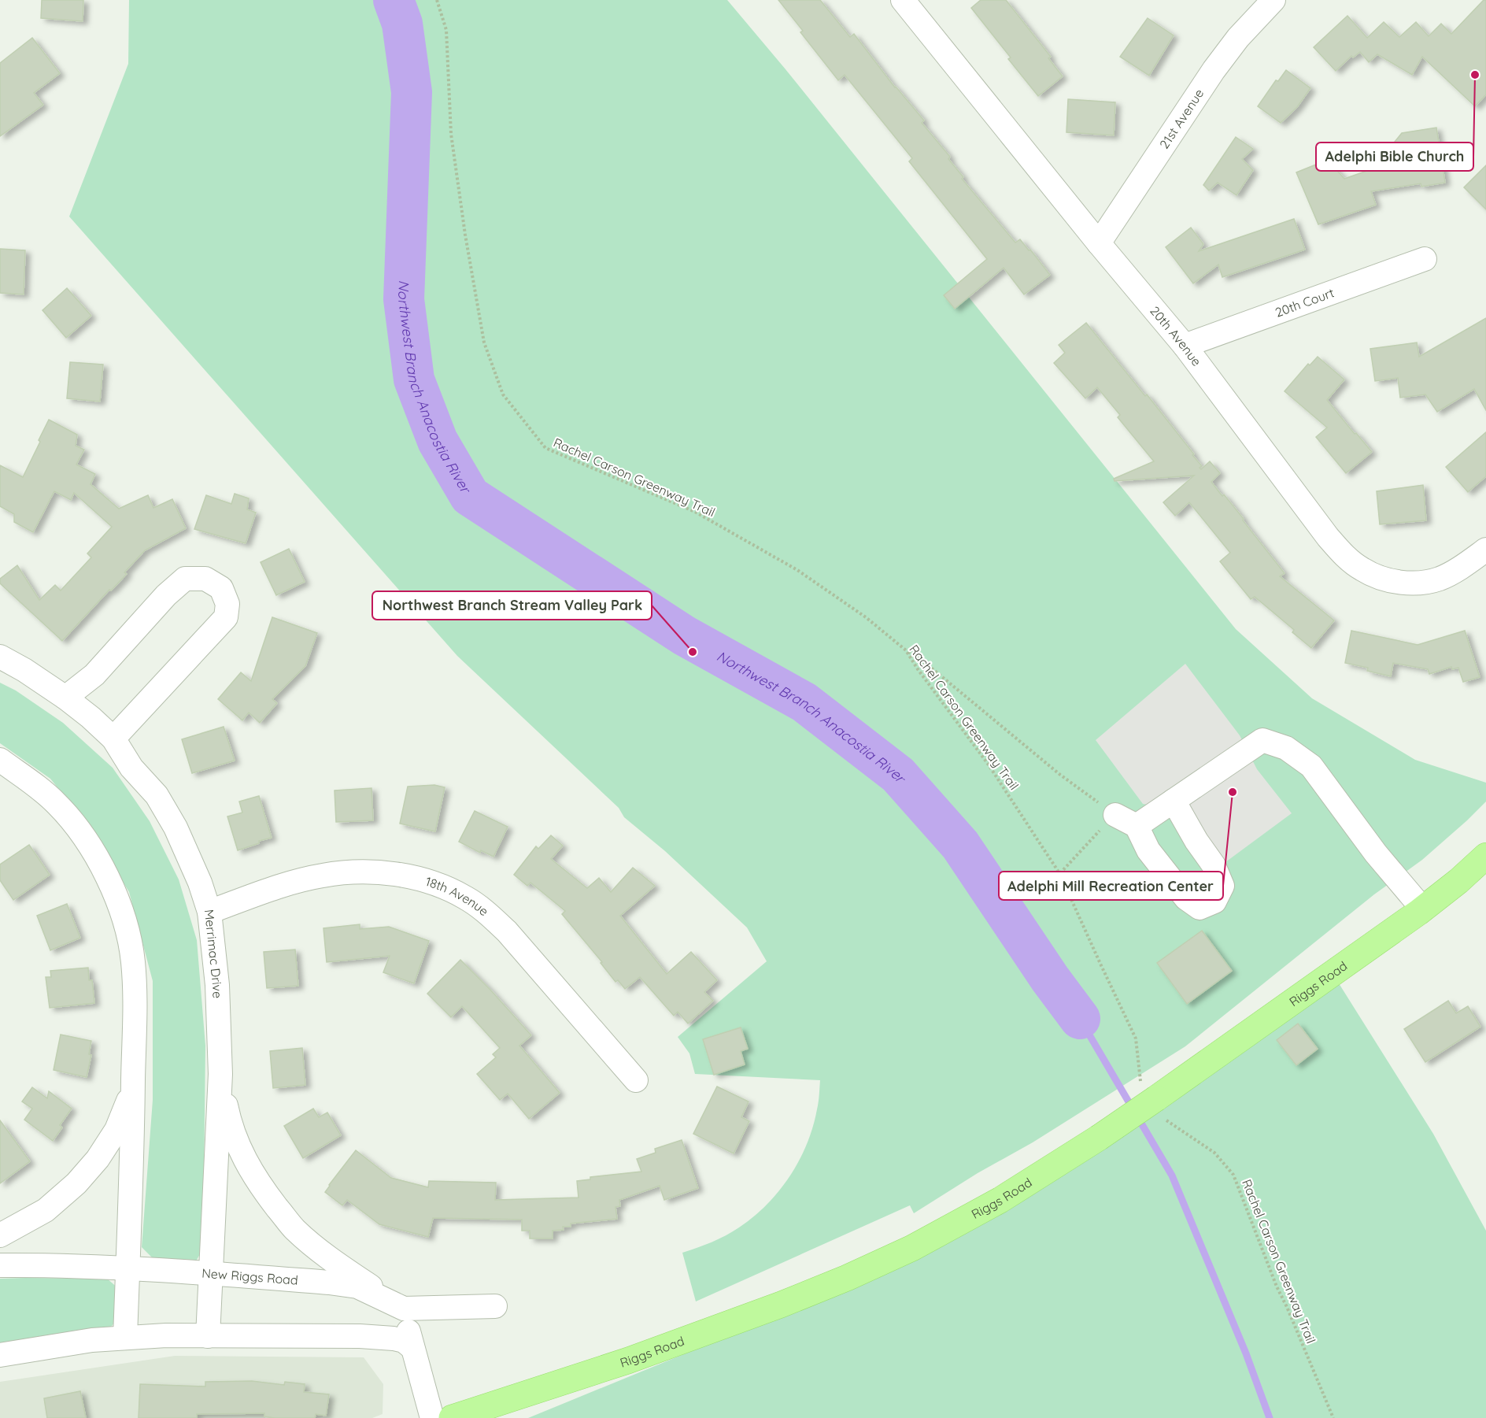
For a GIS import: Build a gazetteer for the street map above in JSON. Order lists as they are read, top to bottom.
{
  "streets": {
    "main road": ["Riggs Road"],
    "street": [
      "21st Avenue",
      "20th Court",
      "20th Avenue",
      "18th Avenue",
      "Merrimac Drive",
      "New Riggs Road"
    ],
    "path": ["Rachel Carson Greenway Trail"]
  },
  "crossings": [
    ["21st Avenue", "20th Avenue"],
    ["20th Court", "20th Avenue"],
    ["Rachel Carson Greenway Trail", "Riggs Road"],
    ["18th Avenue", "Merrimac Drive"],
    ["Merrimac Drive", "New Riggs Road"]
  ],
  "water": ["Northwest Branch Anacostia River"],
  "places": ["Adelphi Bible Church", "Northwest Branch Stream Valley Park", "Adelphi Mill Recreation Center"]
}
